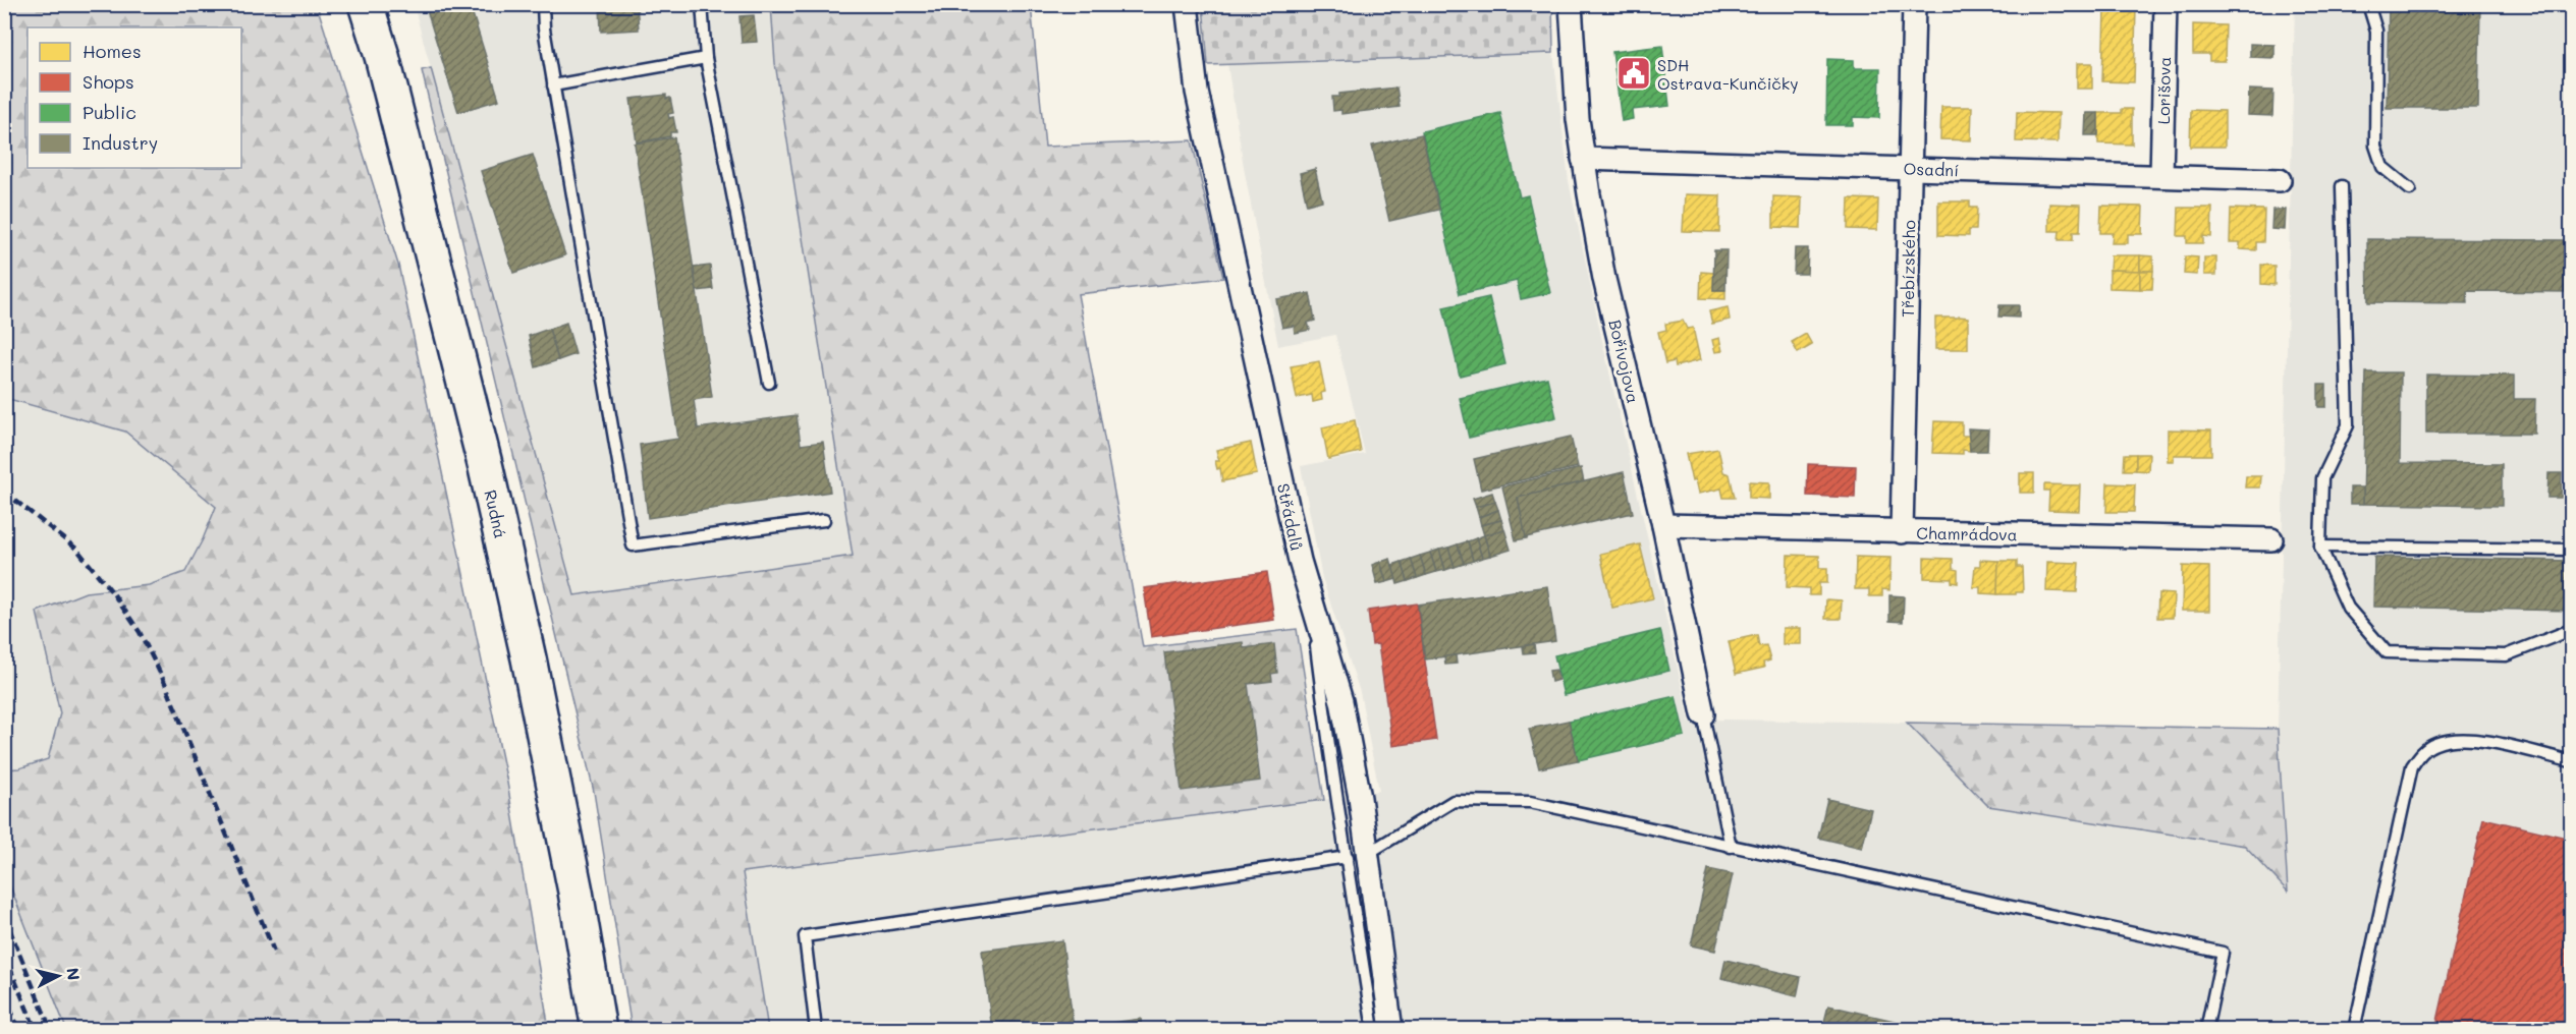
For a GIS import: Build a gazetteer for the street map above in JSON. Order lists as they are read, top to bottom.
{
  "streets": {
    "main road": ["Rudná"],
    "street": [
      "Lorišova",
      "Osadní",
      "Třebízského",
      "Bořivojova",
      "Střádalů",
      "Chamrádova"
    ]
  },
  "crossings": [
    ["Lorišova", "Osadní"],
    ["Osadní", "Třebízského"],
    ["Osadní", "Bořivojova"],
    ["Třebízského", "Chamrádova"],
    ["Bořivojova", "Chamrádova"]
  ],
  "places": {
    "public building": ["SDH Ostrava-Kunčičky"]
  },
  "legend": [
    "Homes",
    "Shops",
    "Public",
    "Industry"
  ],
  "north": "right"
}
